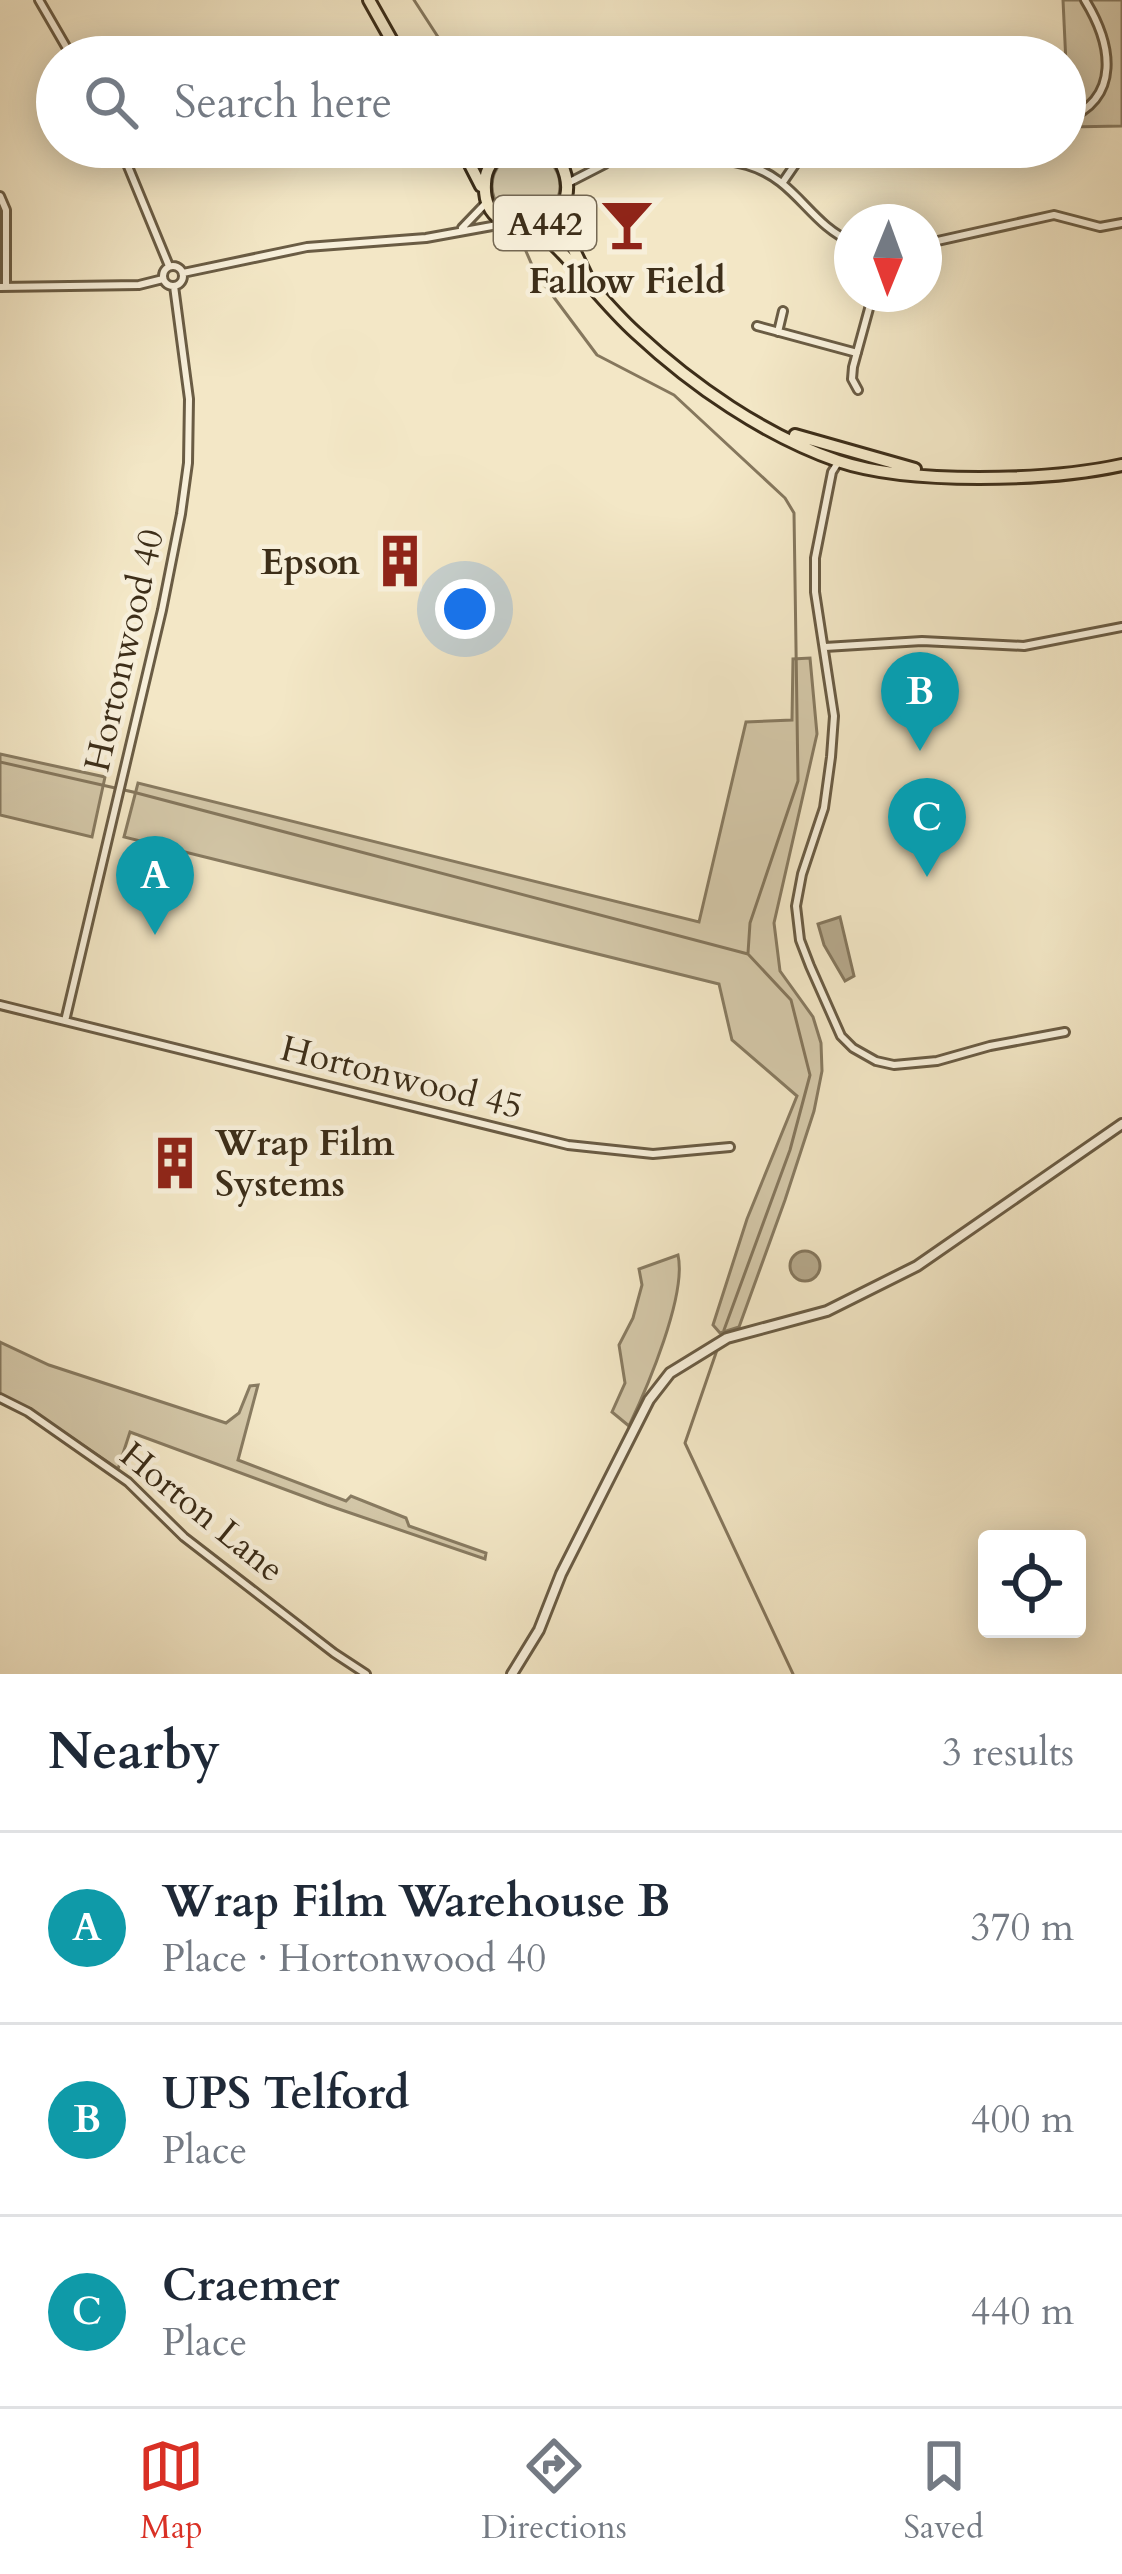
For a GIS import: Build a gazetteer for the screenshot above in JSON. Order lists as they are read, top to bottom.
{
  "streets": {
    "main road": ["A442"],
    "street": ["Hortonwood 40", "Hortonwood 45", "Horton Lane"]
  },
  "crossings": [
    ["Hortonwood 40", "Hortonwood 45"]
  ],
  "places": {
    "bar": ["Fallow Field"],
    "building": ["Epson", "Wrap Film Systems"]
  },
  "north": "bottom",
  "page": {
    "search": "Search here",
    "pins": ["B", "C", "A"],
    "heading": ["Nearby", "3 results"],
    "list": [
      {
        "mark": "A",
        "name": "Wrap Film Warehouse B",
        "note": "Place · Hortonwood 40",
        "value": "370 m"
      },
      {
        "mark": "B",
        "name": "UPS Telford",
        "note": "Place",
        "value": "400 m"
      },
      {
        "mark": "C",
        "name": "Craemer",
        "note": "Place",
        "value": "440 m"
      }
    ],
    "nav": ["Map", "Directions", "Saved"]
  }
}
